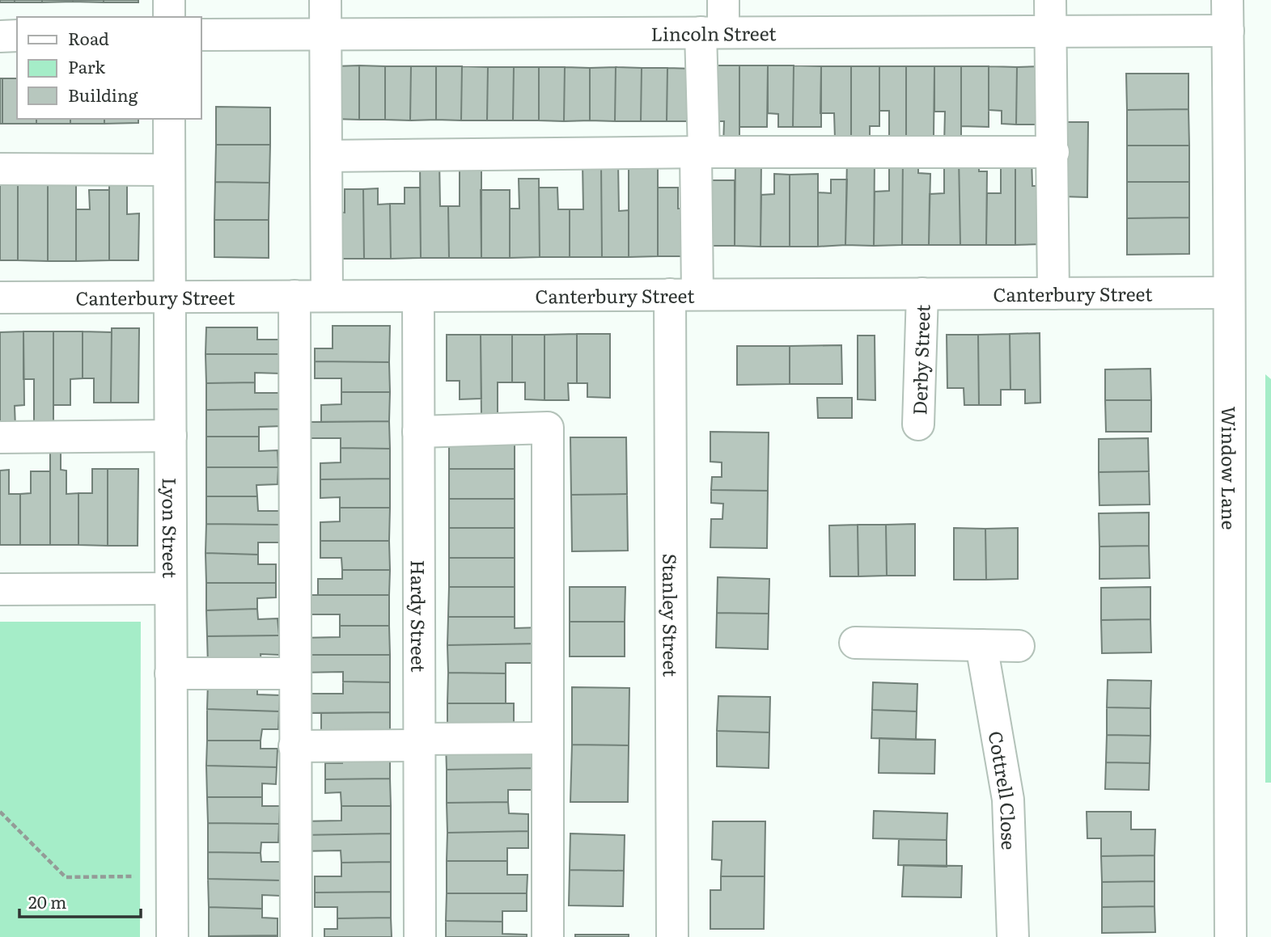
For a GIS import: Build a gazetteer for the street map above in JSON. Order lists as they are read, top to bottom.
{
  "streets": {
    "street": [
      "Lincoln Street",
      "Canterbury Street",
      "Derby Street",
      "Window Lane",
      "Lyon Street",
      "Hardy Street",
      "Stanley Street",
      "Cottrell Close"
    ]
  },
  "crossings": [
    ["Lincoln Street", "Window Lane"],
    ["Lincoln Street", "Stanley Street"],
    ["Canterbury Street", "Derby Street"],
    ["Canterbury Street", "Window Lane"],
    ["Canterbury Street", "Lyon Street"],
    ["Canterbury Street", "Hardy Street"],
    ["Canterbury Street", "Stanley Street"]
  ],
  "legend": ["Road", "Park", "Building"],
  "scale_bar": "20 m"
}
